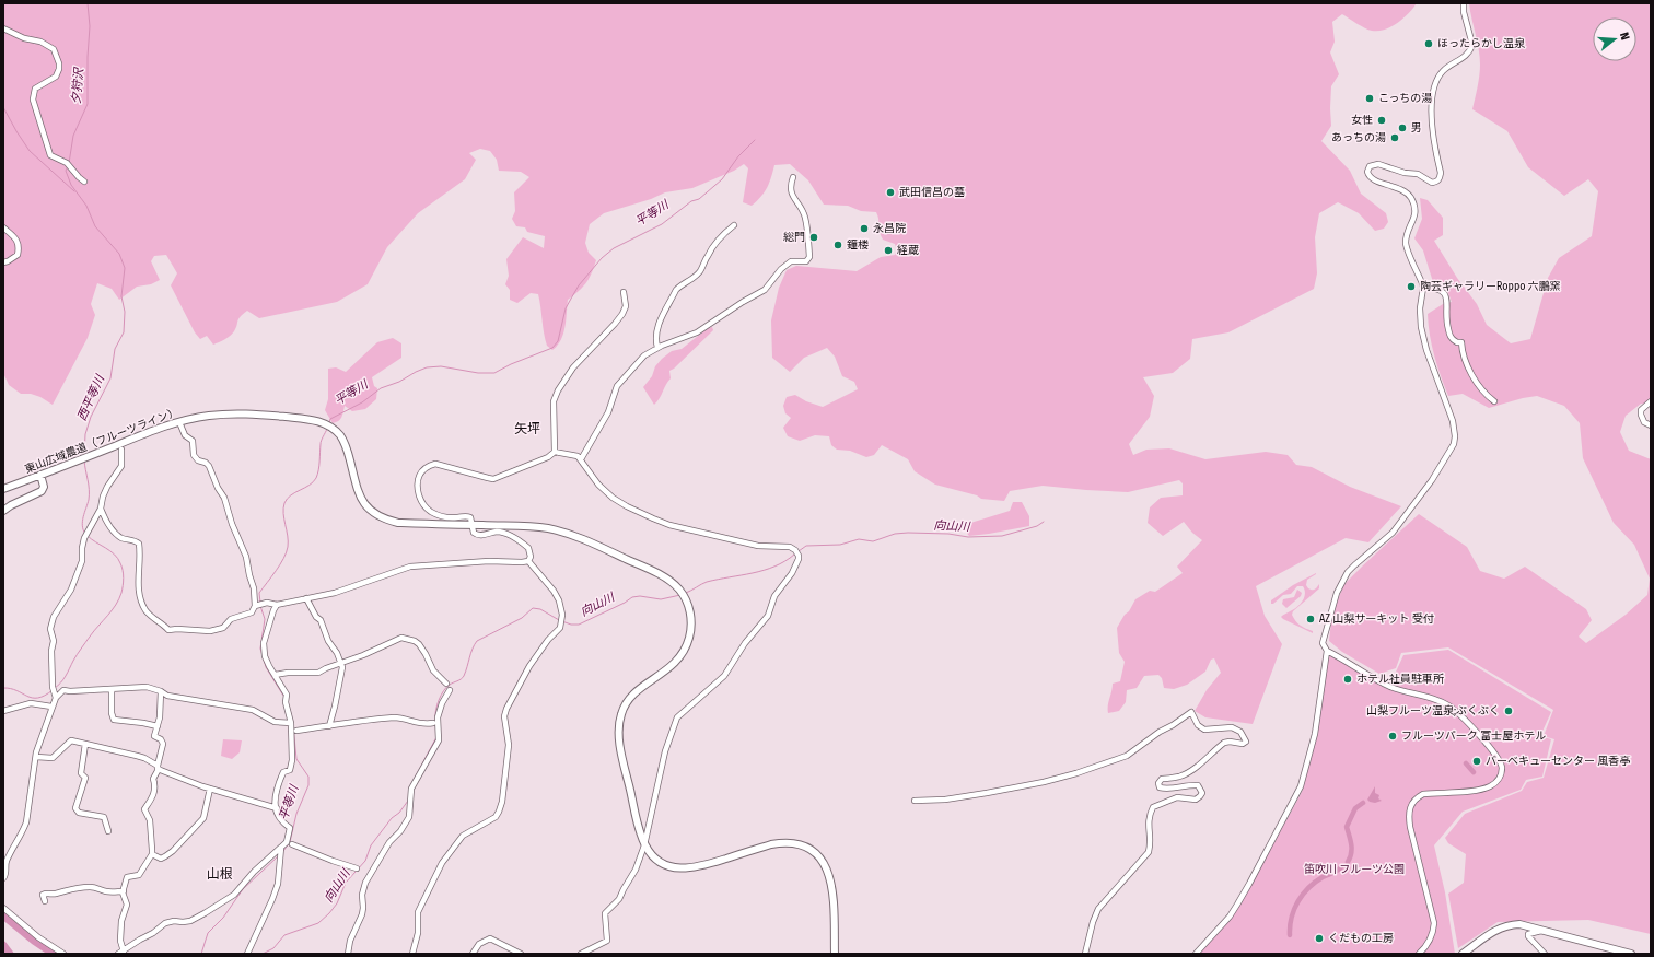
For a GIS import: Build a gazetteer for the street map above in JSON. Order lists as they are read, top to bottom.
{
  "streets": {
    "street": ["東山広域農道（フルーツライン）"]
  },
  "districts": ["矢坪", "山根"],
  "water": [
    "夕狩沢",
    "平等川",
    "西平等川",
    "向山川"
  ],
  "parks": ["笛吹川 フルーツ公園"],
  "places": [
    "ほったらかし温泉",
    "こっちの湯",
    "女性",
    "男",
    "あっちの湯",
    "武田信昌の墓",
    "永昌院",
    "総門",
    "鐘楼",
    "経蔵",
    "陶芸ギャラリーRoppo 六鵬窯",
    "AZ 山梨サーキット 受付",
    "ホテル社員駐車所",
    "山梨フルーツ温泉;ぷくぷく",
    "フルーツパーク 富士屋ホテル",
    "バーベキューセンター 風香亭",
    "くだもの工房"
  ],
  "north": "right"
}
